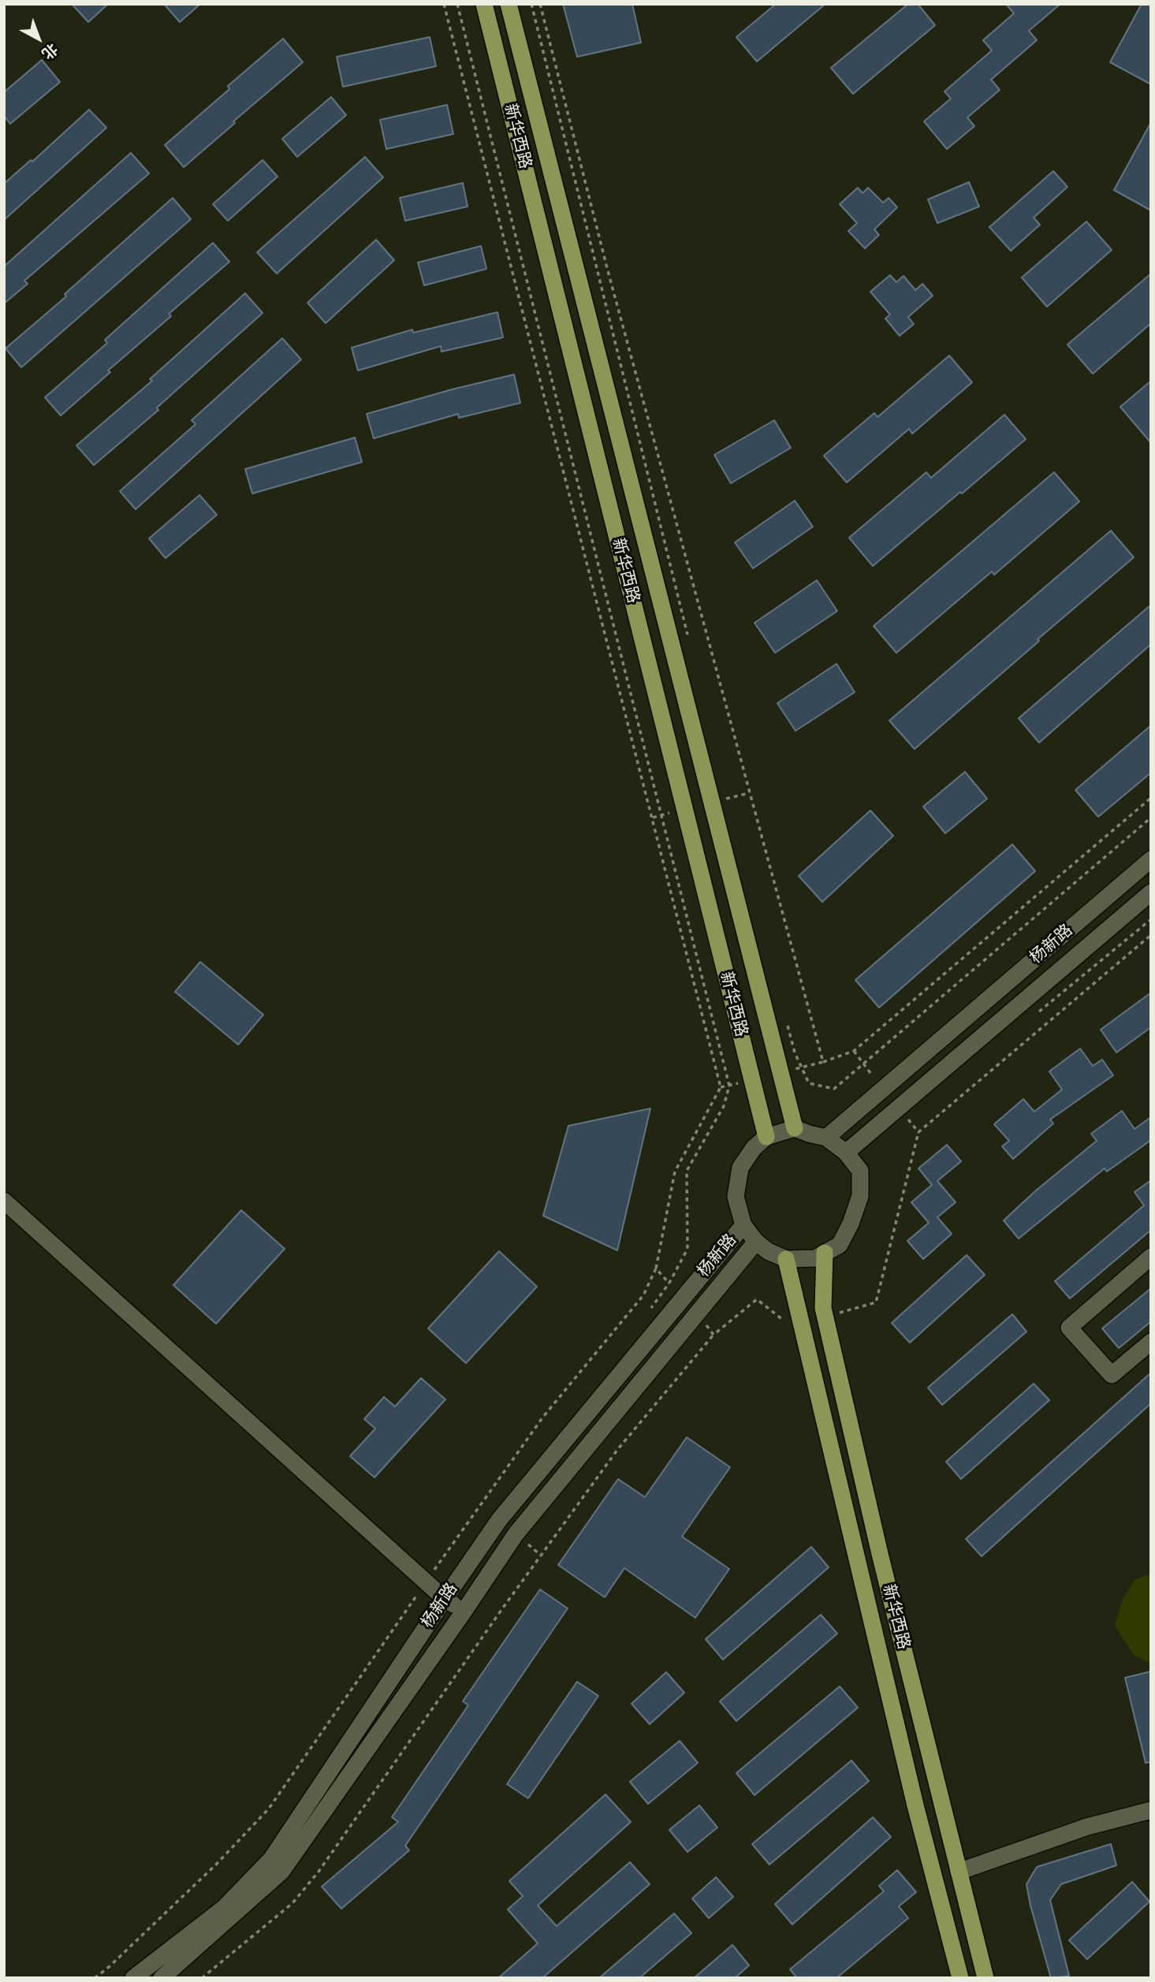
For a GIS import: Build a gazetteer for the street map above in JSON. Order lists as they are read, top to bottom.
{
  "streets": {
    "main road": ["新华西路"],
    "street": ["杨新路"]
  },
  "crossings": [
    ["新华西路", "杨新路"]
  ],
  "north": "bottom right"
}
